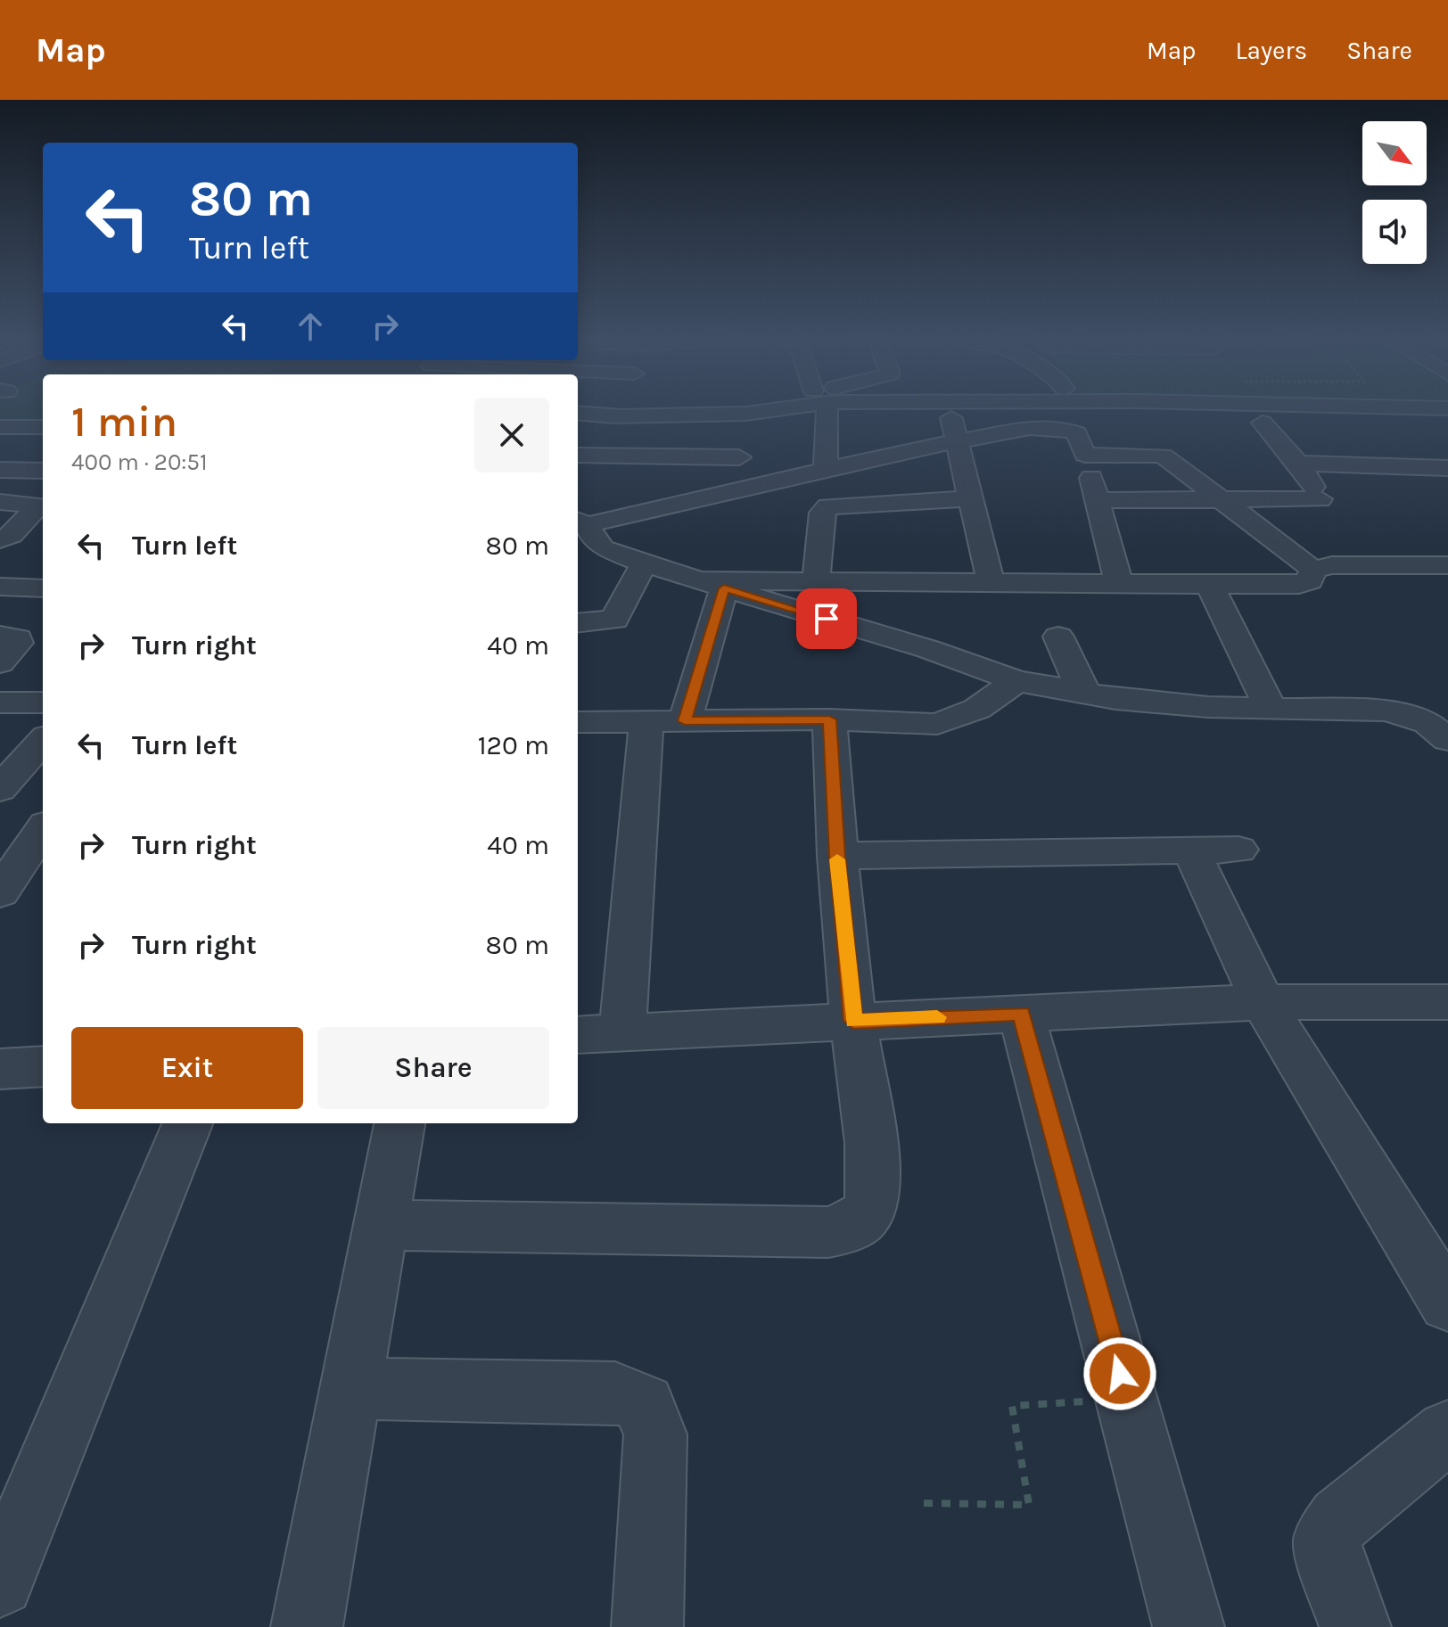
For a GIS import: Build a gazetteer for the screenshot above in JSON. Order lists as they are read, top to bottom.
{
  "north": "bottom right",
  "page": {
    "header": "Map",
    "nav": ["Map", "Layers", "Share"],
    "turn": ["80 m", "Turn left"],
    "heading": ["1 min", "400 m · 20:51"],
    "list": [
      {
        "name": "Turn left",
        "value": "80 m"
      },
      {
        "name": "Turn right",
        "value": "40 m"
      },
      {
        "name": "Turn left",
        "value": "120 m"
      },
      {
        "name": "Turn right",
        "value": "40 m"
      },
      {
        "name": "Turn right",
        "value": "80 m"
      }
    ],
    "buttons": ["Exit", "Share"]
  }
}
